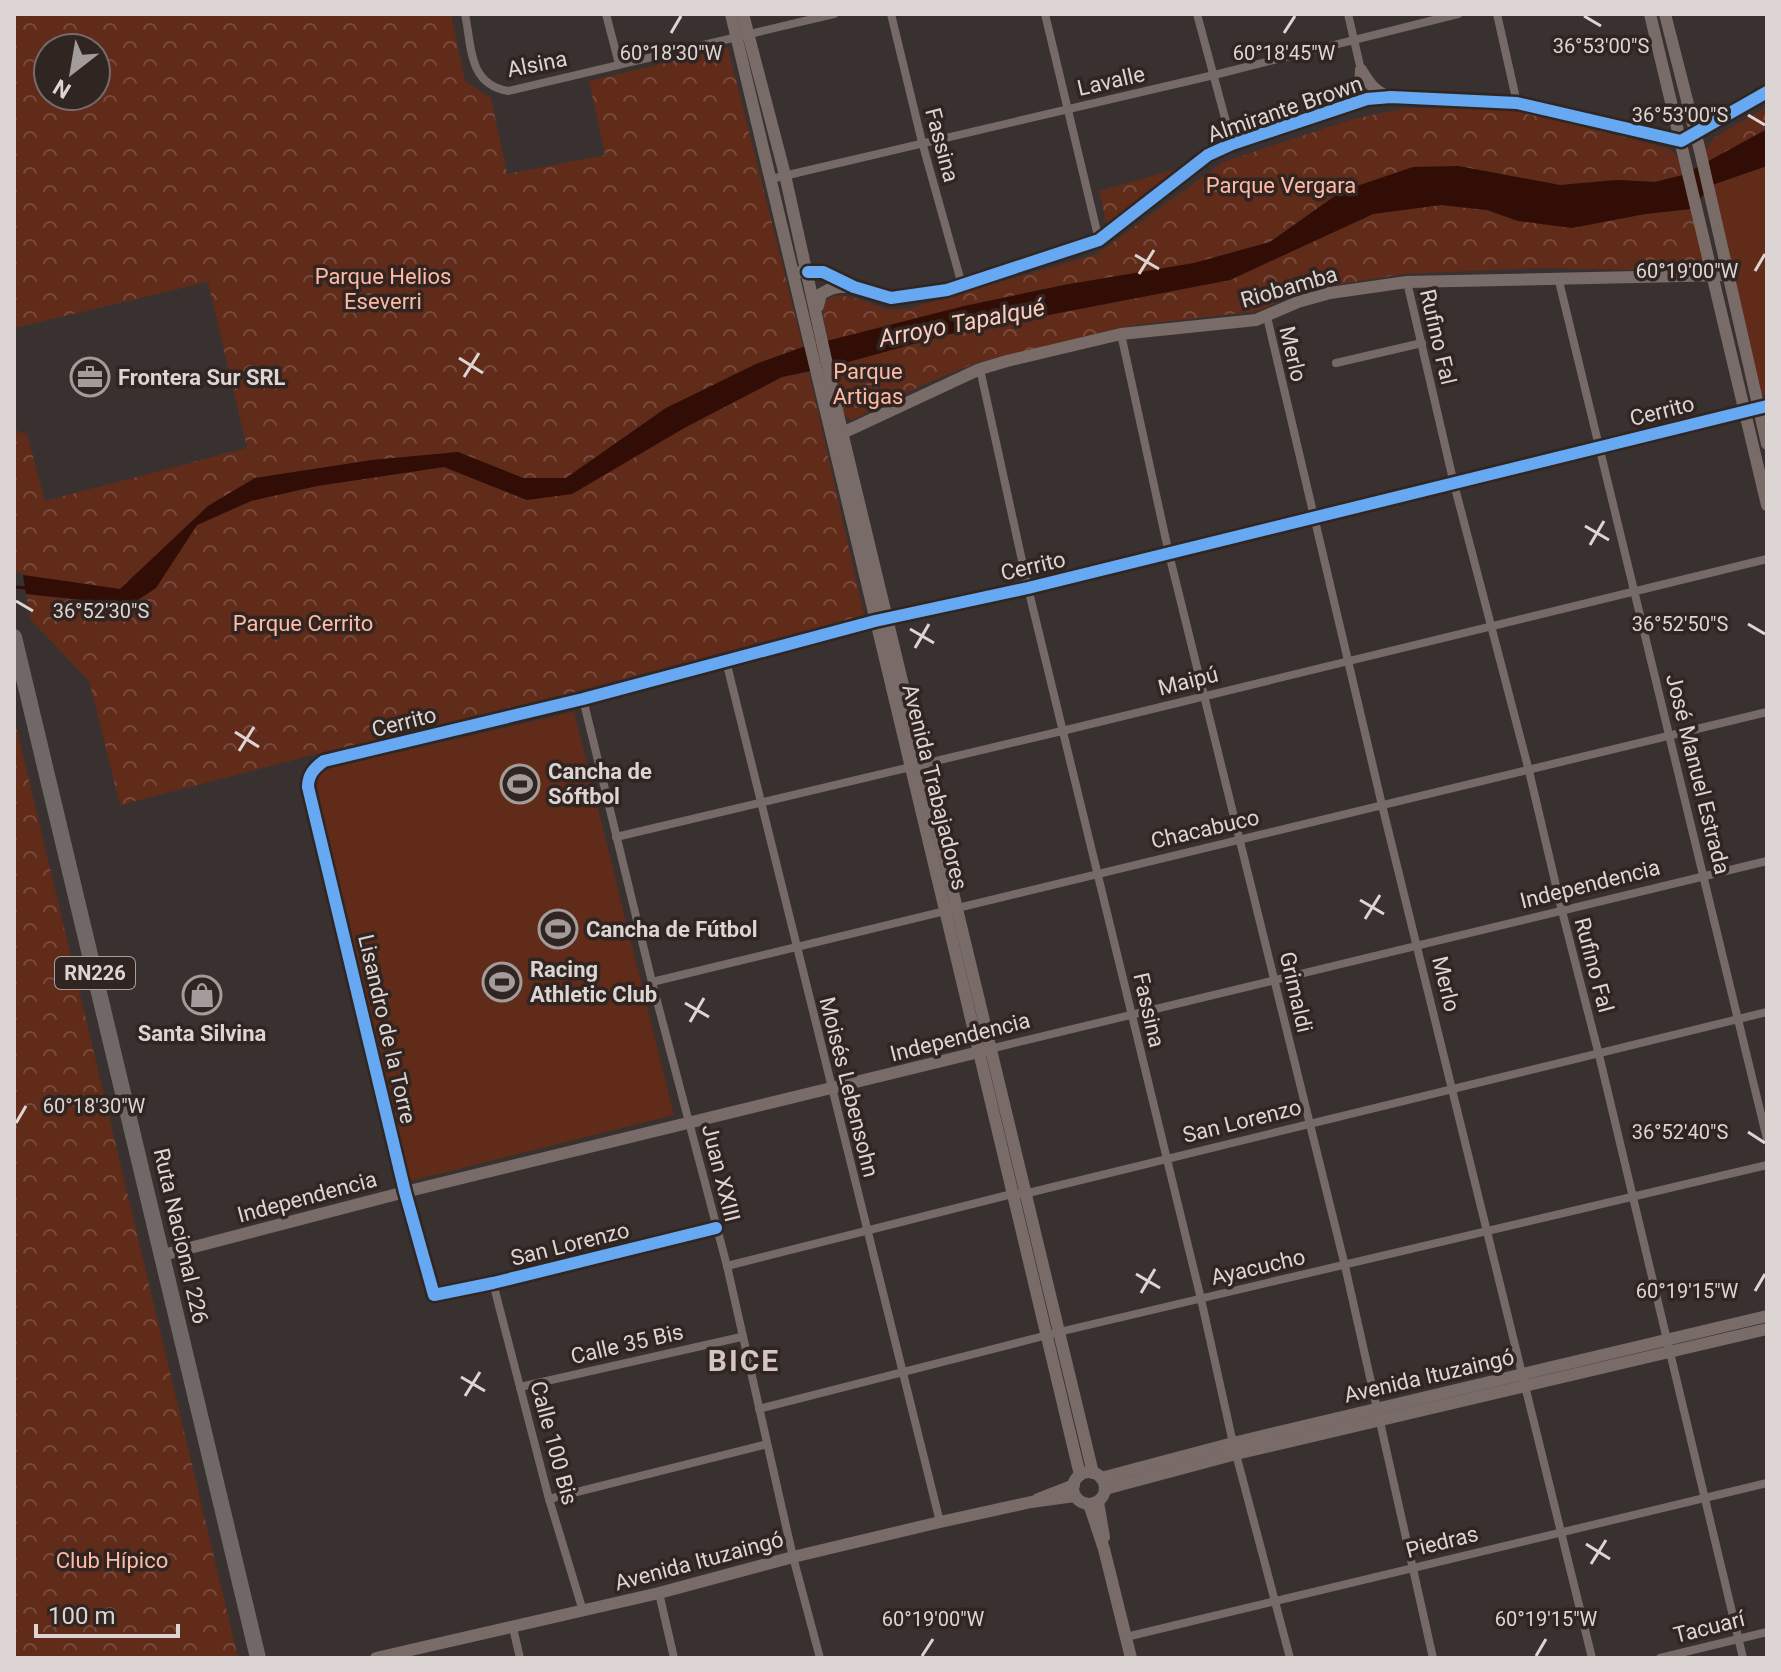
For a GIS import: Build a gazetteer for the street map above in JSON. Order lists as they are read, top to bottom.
{
  "streets": {
    "highway": ["RN226", "Ruta Nacional 226"],
    "main road": [
      "Almirante Brown",
      "Riobamba",
      "Avenida Trabajadores",
      "Independencia",
      "Avenida Ituzaingó"
    ],
    "street": [
      "Alsina",
      "Lavalle",
      "Fassina",
      "Rufino Fal",
      "Merlo",
      "Cerrito",
      "Maipú",
      "José Manuel Estrada",
      "Chacabuco",
      "Grimaldi",
      "Lisandro de la Torre",
      "Moisés Lebensohn",
      "San Lorenzo",
      "Juan XXIII",
      "Ayacucho",
      "Calle 35 Bis",
      "Calle 100 Bis",
      "Piedras",
      "Tacuarí"
    ]
  },
  "crossings": [
    ["Alsina", "Avenida Trabajadores"],
    ["Lavalle", "Fassina"],
    ["Lavalle", "Avenida Trabajadores"],
    ["Almirante Brown", "Fassina"],
    ["Almirante Brown", "Avenida Trabajadores"],
    ["Fassina", "Riobamba"],
    ["Fassina", "Cerrito"],
    ["Fassina", "Maipú"],
    ["Fassina", "Chacabuco"],
    ["Fassina", "Independencia"],
    ["Fassina", "San Lorenzo"],
    ["Fassina", "Ayacucho"],
    ["Fassina", "Avenida Ituzaingó"],
    ["Fassina", "Piedras"],
    ["Riobamba", "Rufino Fal"],
    ["Riobamba", "Merlo"],
    ["Riobamba", "José Manuel Estrada"],
    ["Riobamba", "Avenida Trabajadores"],
    ["Riobamba", "Grimaldi"],
    ["Rufino Fal", "Cerrito"],
    ["Rufino Fal", "Maipú"],
    ["Rufino Fal", "Chacabuco"],
    ["Rufino Fal", "Independencia"],
    ["Rufino Fal", "San Lorenzo"],
    ["Rufino Fal", "Ayacucho"],
    ["Rufino Fal", "Avenida Ituzaingó"],
    ["Rufino Fal", "Piedras"],
    ["Rufino Fal", "Tacuarí"],
    ["Merlo", "Cerrito"],
    ["Merlo", "Maipú"],
    ["Merlo", "Chacabuco"],
    ["Merlo", "Independencia"],
    ["Merlo", "San Lorenzo"],
    ["Merlo", "Ayacucho"],
    ["Merlo", "Avenida Ituzaingó"],
    ["Merlo", "Piedras"],
    ["Cerrito", "José Manuel Estrada"],
    ["Cerrito", "Avenida Trabajadores"],
    ["Cerrito", "Grimaldi"],
    ["Cerrito", "Lisandro de la Torre"],
    ["Cerrito", "Moisés Lebensohn"],
    ["Cerrito", "Juan XXIII"],
    ["Maipú", "José Manuel Estrada"],
    ["Maipú", "Avenida Trabajadores"],
    ["Maipú", "Grimaldi"],
    ["Maipú", "Moisés Lebensohn"],
    ["Maipú", "Juan XXIII"],
    ["José Manuel Estrada", "Chacabuco"],
    ["José Manuel Estrada", "Independencia"],
    ["José Manuel Estrada", "San Lorenzo"],
    ["Avenida Trabajadores", "Chacabuco"],
    ["Avenida Trabajadores", "Independencia"],
    ["Avenida Trabajadores", "San Lorenzo"],
    ["Avenida Trabajadores", "Ayacucho"],
    ["Avenida Trabajadores", "Avenida Ituzaingó"],
    ["Chacabuco", "Grimaldi"],
    ["Chacabuco", "Moisés Lebensohn"],
    ["Chacabuco", "Juan XXIII"],
    ["Independencia", "Grimaldi"],
    ["Independencia", "Lisandro de la Torre"],
    ["Independencia", "Moisés Lebensohn"],
    ["Independencia", "Juan XXIII"],
    ["Independencia", "Ruta Nacional 226"],
    ["Grimaldi", "San Lorenzo"],
    ["Grimaldi", "Ayacucho"],
    ["Grimaldi", "Avenida Ituzaingó"],
    ["Grimaldi", "Piedras"],
    ["Lisandro de la Torre", "San Lorenzo"],
    ["Moisés Lebensohn", "San Lorenzo"],
    ["Moisés Lebensohn", "Ayacucho"],
    ["Moisés Lebensohn", "Avenida Ituzaingó"],
    ["San Lorenzo", "Juan XXIII"],
    ["San Lorenzo", "Calle 100 Bis"],
    ["Juan XXIII", "Ayacucho"],
    ["Juan XXIII", "Calle 35 Bis"],
    ["Juan XXIII", "Avenida Ituzaingó"],
    ["Calle 35 Bis", "Calle 100 Bis"],
    ["Avenida Ituzaingó", "Calle 100 Bis"]
  ],
  "districts": ["BICE"],
  "water": ["Arroyo Tapalqué"],
  "parks": [
    "Parque Vergara",
    "Parque Helios Eseverri",
    "Parque Artigas",
    "Parque Cerrito",
    "Club Hípico"
  ],
  "places": {
    "office": ["Frontera Sur SRL"],
    "sports": ["Cancha de Sóftbol", "Cancha de Fútbol", "Racing Athletic Club"],
    "shop": ["Santa Silvina"]
  },
  "scale_bar": "100 m",
  "north": "bottom left",
  "coordinates": [
    "36°53'00\"S",
    "60°18'30\"W",
    "60°18'45\"W",
    "60°19'00\"W",
    "36°52'30\"S",
    "36°52'50\"S",
    "36°52'40\"S",
    "60°19'15\"W"
  ]
}
